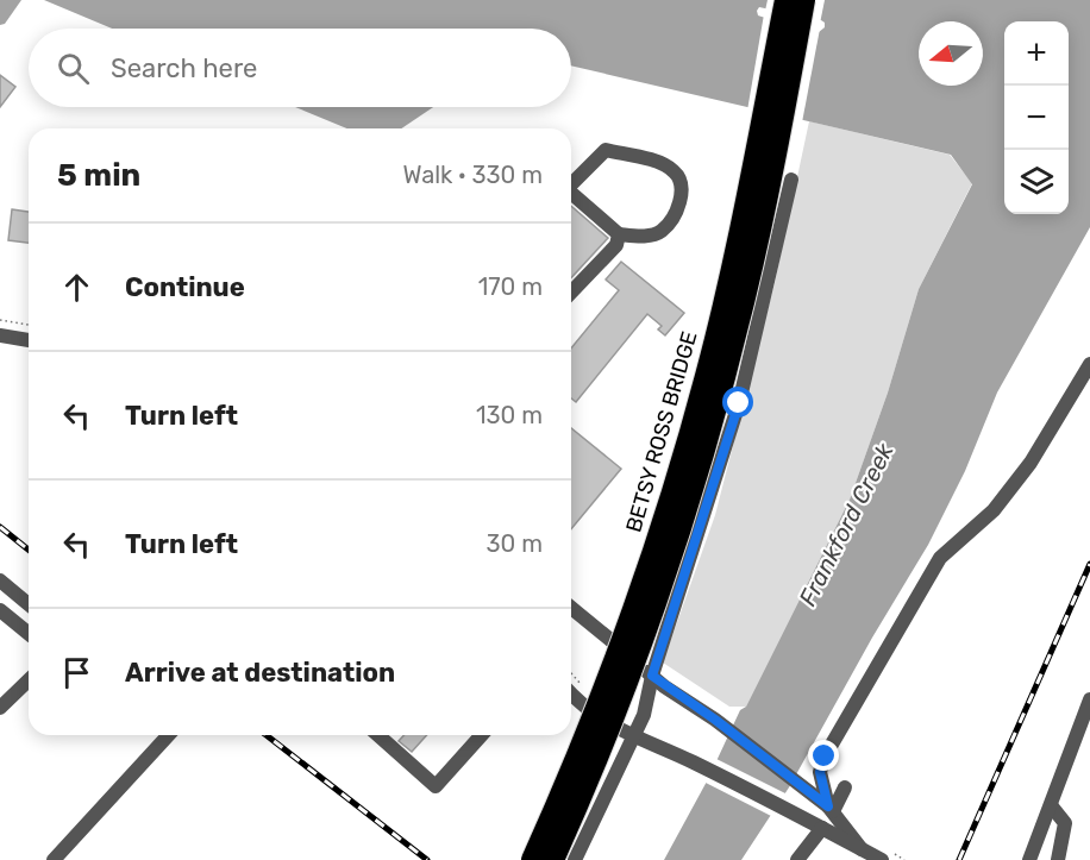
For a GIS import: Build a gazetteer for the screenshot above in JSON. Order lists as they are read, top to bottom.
{
  "streets": {
    "highway": ["BETSY ROSS BRIDGE"]
  },
  "water": ["Frankford Creek"],
  "north": "left",
  "page": {
    "map_buttons": ["+", "−"],
    "search": "Search here",
    "heading": ["5 min", "Walk · 330 m"],
    "list": [
      ["Continue", "170 m"],
      ["Turn left", "130 m"],
      ["Turn left", "30 m"],
      "Arrive at destination"
    ]
  }
}
